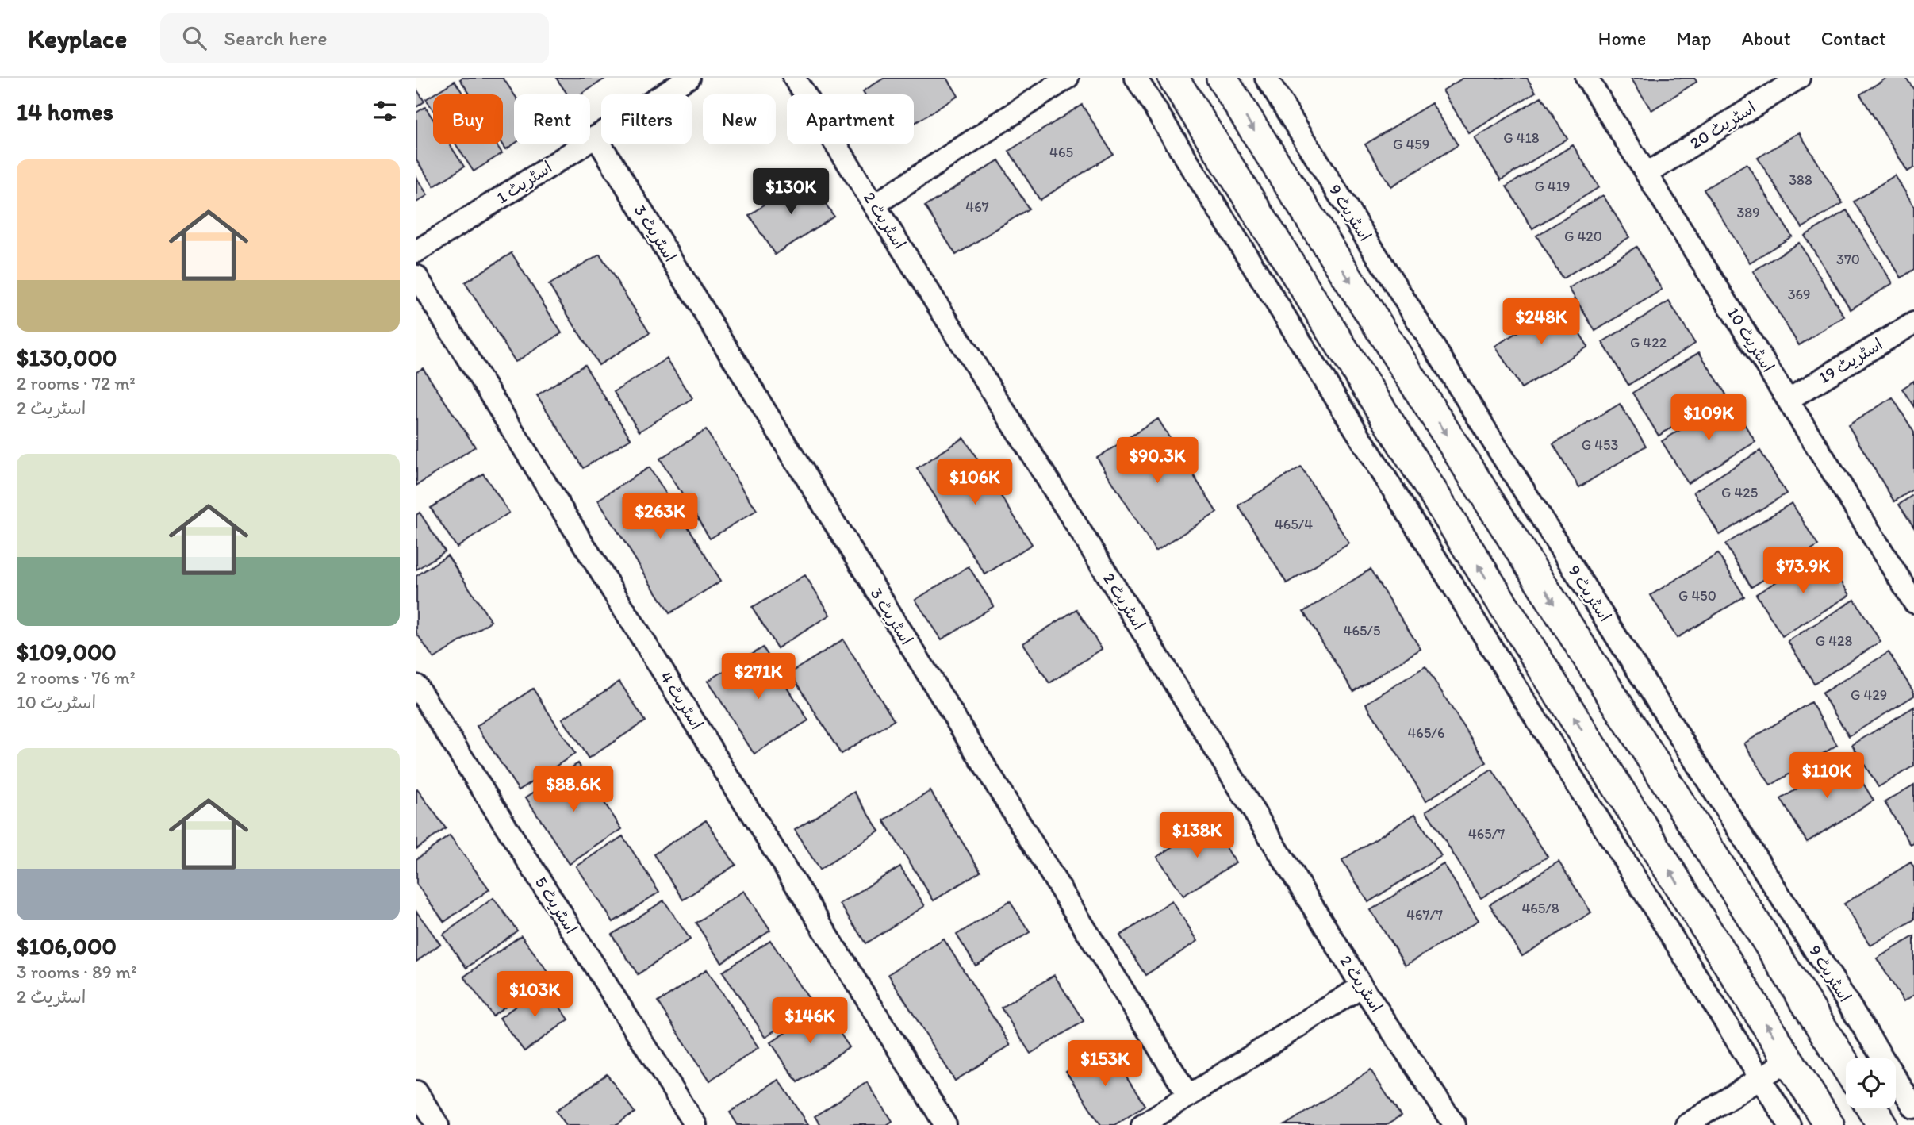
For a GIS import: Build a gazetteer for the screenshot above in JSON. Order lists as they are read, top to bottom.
{
  "streets": {
    "street": [
      "اسٹریٹ 20",
      "اسٹریٹ 1",
      "اسٹریٹ 9",
      "اسٹریٹ 2",
      "اسٹریٹ 3",
      "اسٹریٹ 10",
      "اسٹریٹ 19",
      "اسٹریٹ 4",
      "اسٹریٹ 5"
    ]
  },
  "crossings": [
    ["اسٹریٹ 20", "اسٹریٹ 10"],
    ["اسٹریٹ 1", "اسٹریٹ 3"],
    ["اسٹریٹ 10", "اسٹریٹ 19"]
  ],
  "house_numbers": [
    "G 418",
    "G 459",
    "465",
    "388",
    "G 419",
    "467",
    "389",
    "G 420",
    "370",
    "369",
    "G 422",
    "G 453",
    "G 425",
    "465/4",
    "G 450",
    "465/5",
    "G 428",
    "G 429",
    "465/6",
    "465/7",
    "465/8",
    "467/7"
  ],
  "page": {
    "header": "Keyplace",
    "search": "Search here",
    "nav": [
      "Home",
      "Map",
      "About",
      "Contact"
    ],
    "heading": "14 homes",
    "chip": [
      "Buy",
      "Rent",
      "Filters",
      "New",
      "Apartment"
    ],
    "list": [
      {
        "name": "$130,000",
        "note": "2 rooms · 72 m² · اسٹریٹ 2"
      },
      {
        "name": "$109,000",
        "note": "2 rooms · 76 m² · اسٹریٹ 10"
      },
      {
        "name": "$106,000",
        "note": "3 rooms · 89 m² · اسٹریٹ 2"
      }
    ],
    "price": [
      "$130K",
      "$248K",
      "$109K",
      "$90.3K",
      "$106K",
      "$263K",
      "$73.9K",
      "$271K",
      "$110K",
      "$88.6K",
      "$138K",
      "$103K",
      "$146K",
      "$153K"
    ]
  }
}
